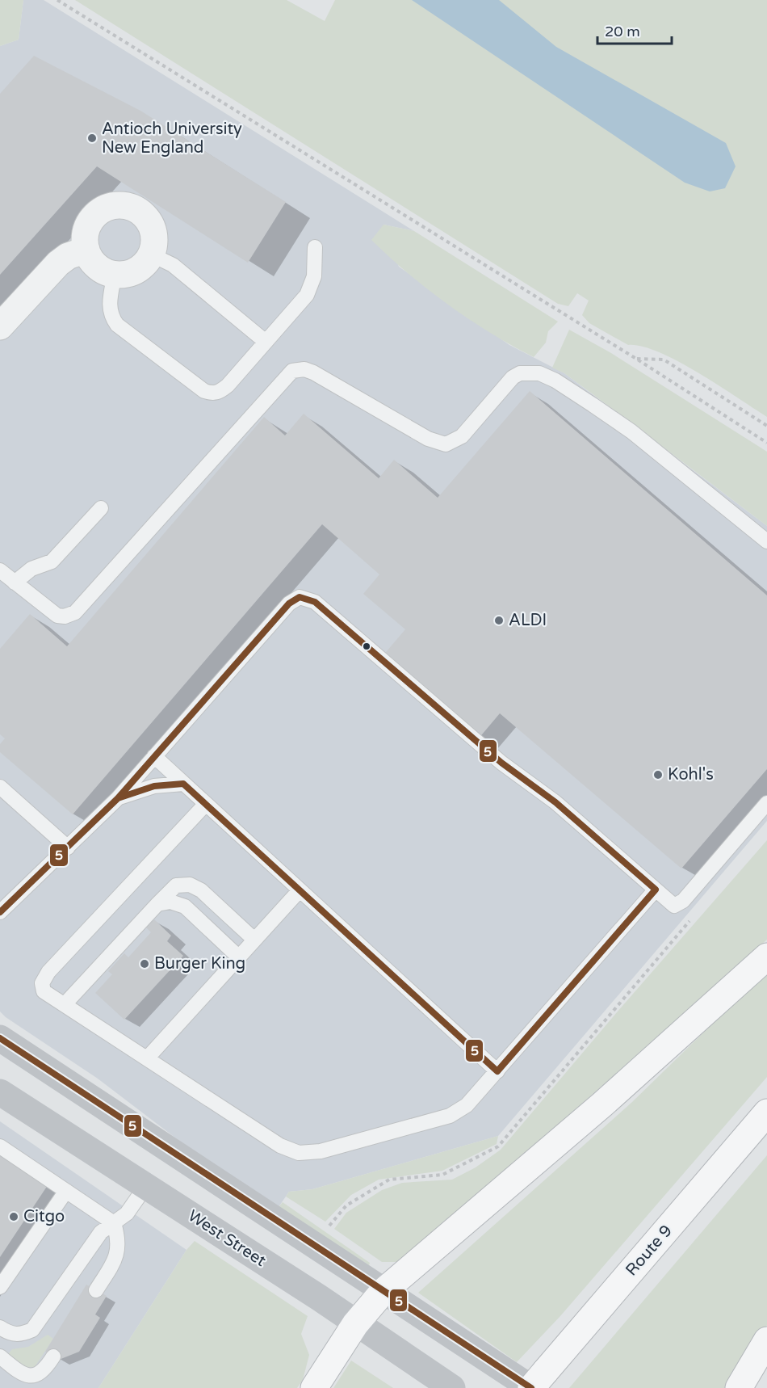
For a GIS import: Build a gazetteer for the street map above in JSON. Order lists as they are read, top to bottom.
{
  "streets": {
    "highway": ["Route 9"],
    "street": ["West Street"]
  },
  "places": [
    "Antioch University New England",
    "ALDI",
    "Kohl's",
    "Burger King",
    "Citgo"
  ],
  "lines": ["transit line 5"],
  "scale_bar": "20 m"
}
